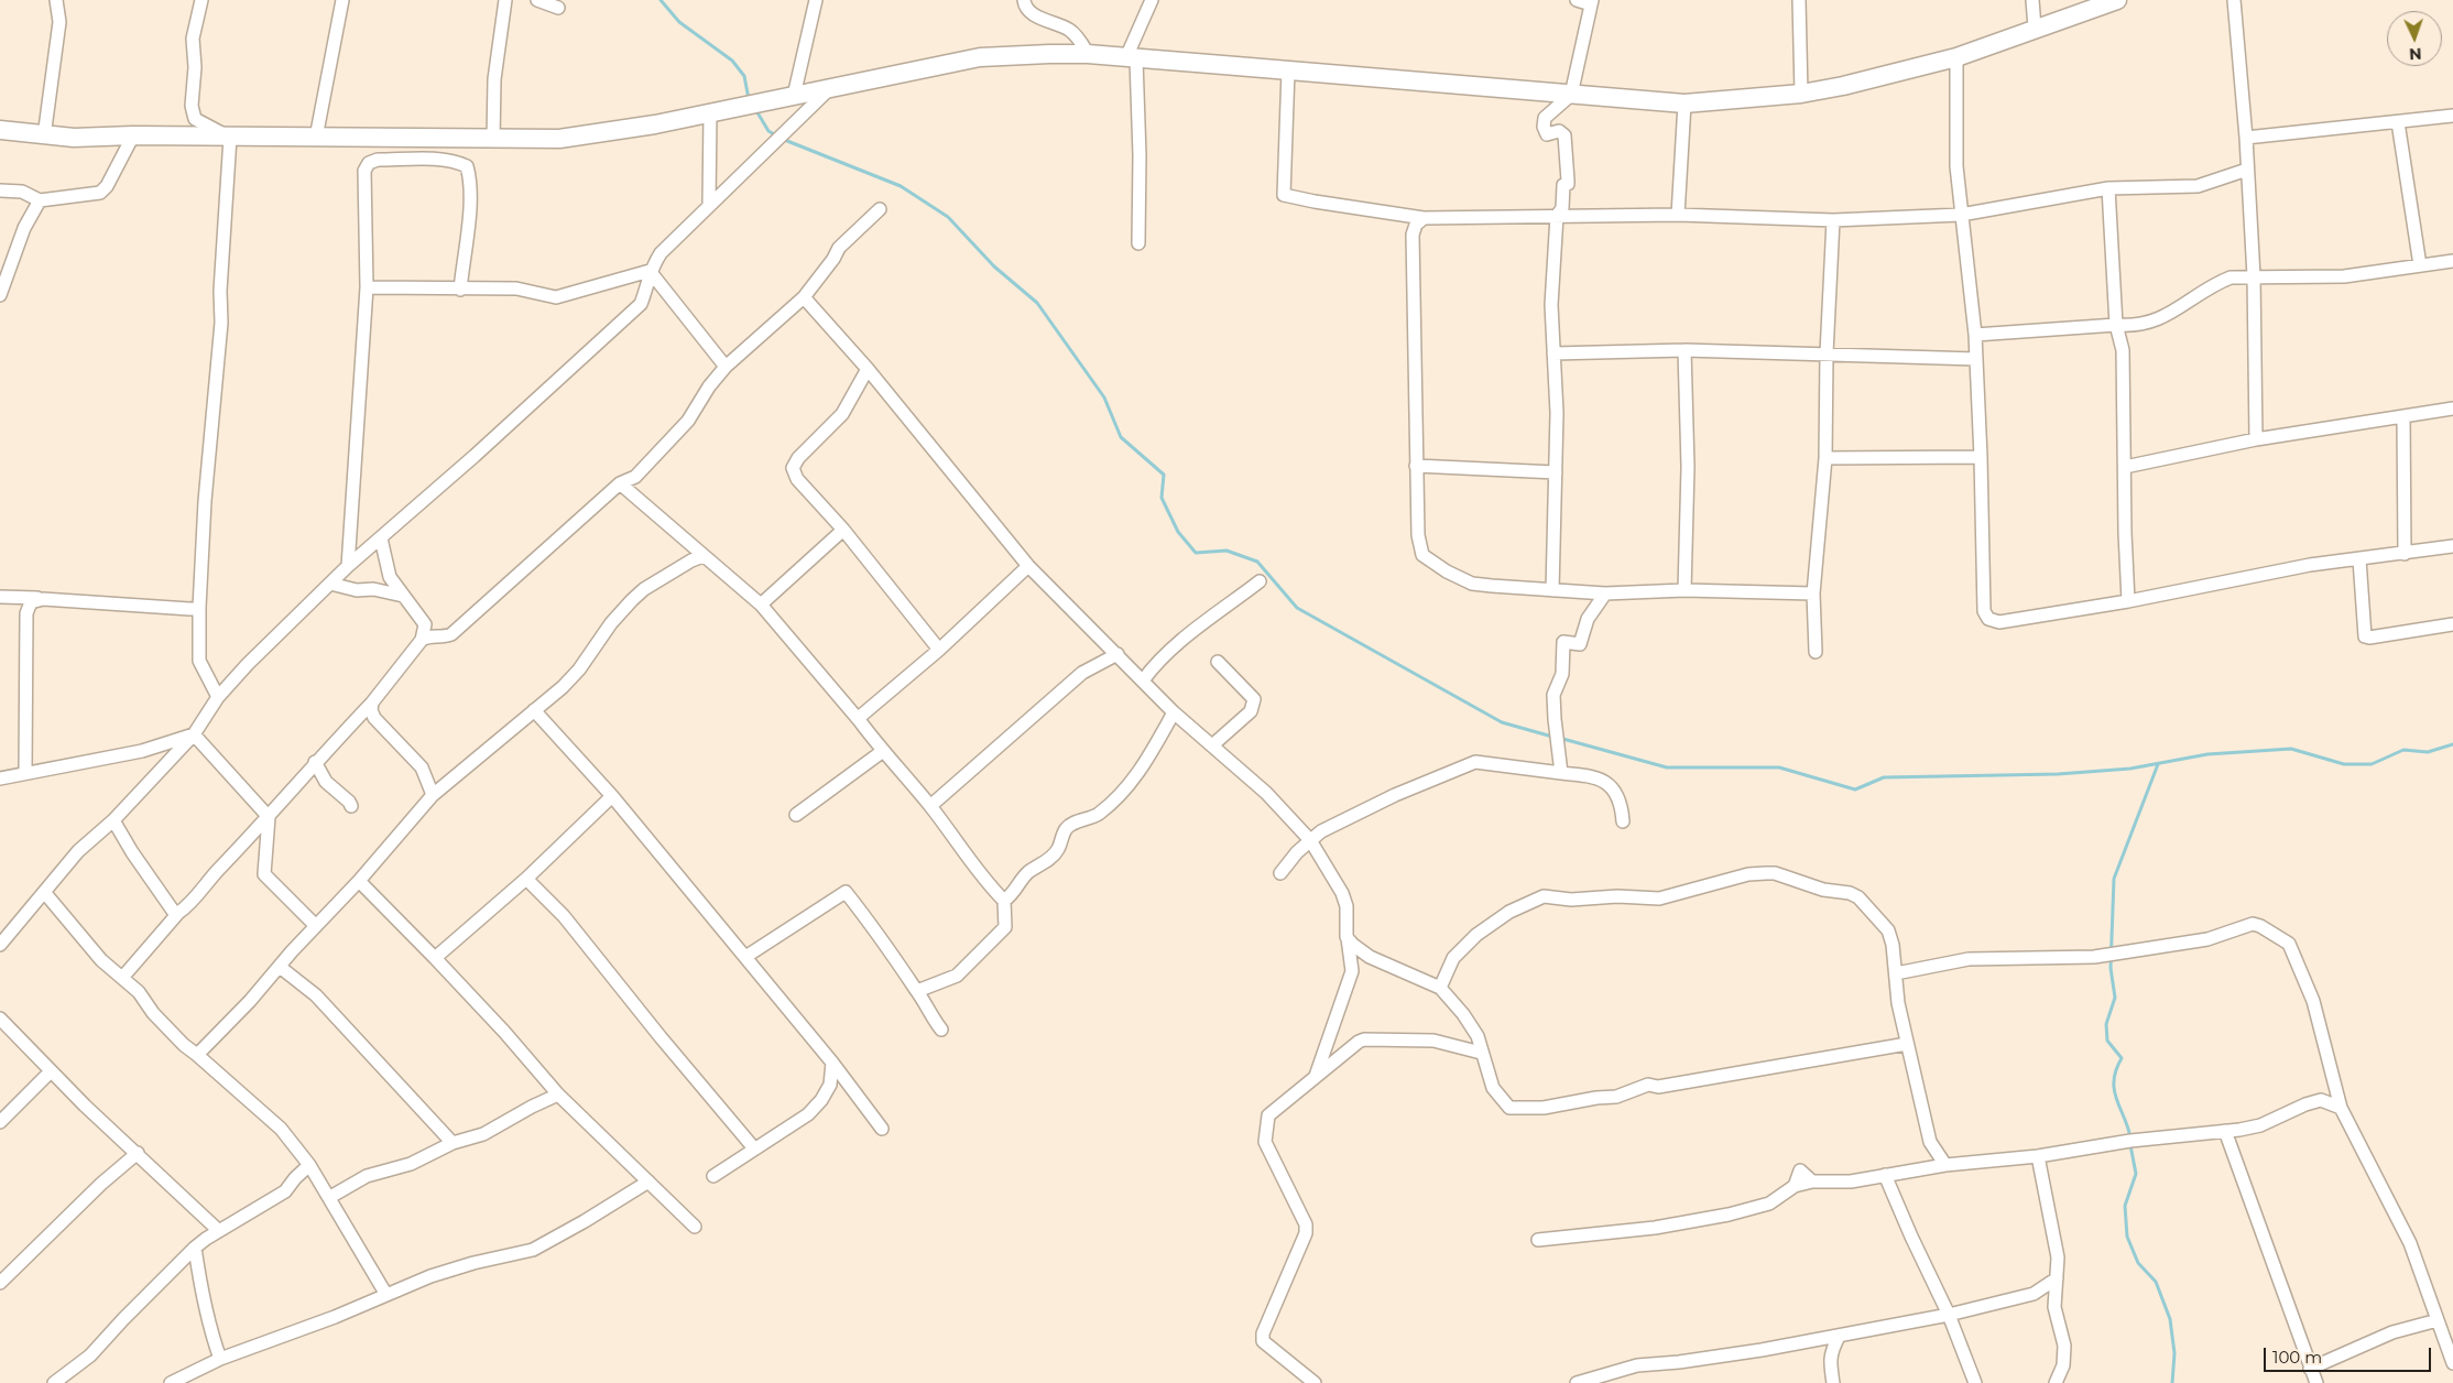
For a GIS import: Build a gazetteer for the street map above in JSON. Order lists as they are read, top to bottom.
{
  "scale_bar": "100 m",
  "north": "bottom"
}
